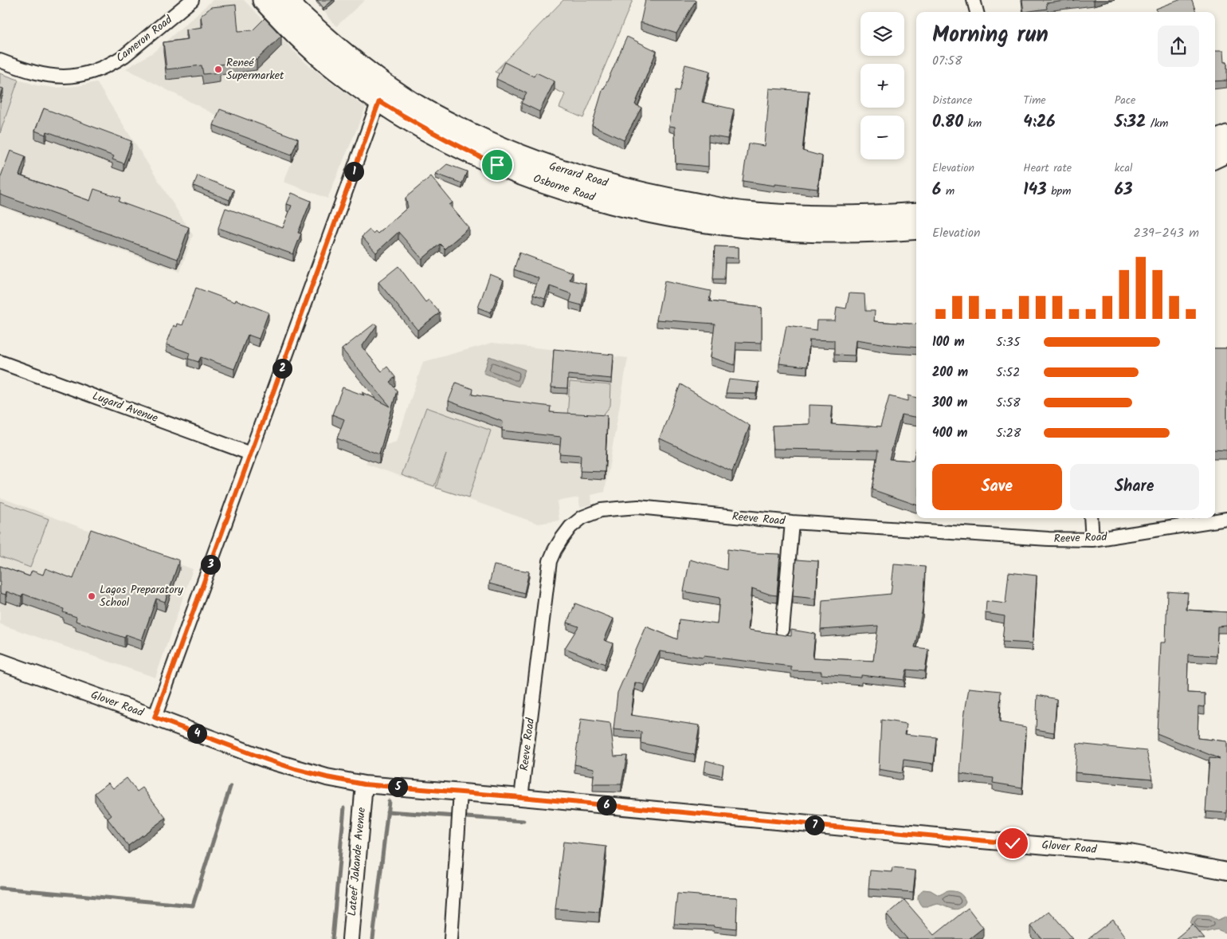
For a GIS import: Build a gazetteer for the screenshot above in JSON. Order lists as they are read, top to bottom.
{
  "streets": {
    "main road": ["Gerrard Road", "Osborne Road"],
    "street": [
      "Cameron Road",
      "Lugard Avenue",
      "Reeve Road",
      "Glover Road",
      "Lateef Jakande Avenue"
    ]
  },
  "crossings": [
    ["Reeve Road", "Glover Road"],
    ["Glover Road", "Lateef Jakande Avenue"]
  ],
  "places": ["Reneé Supermarket", "Lagos Preparatory School"],
  "page": {
    "map_buttons": ["+", "−"],
    "heading": ["Morning run", "07:58"],
    "stats": [
      ["Distance", "0.80 km"],
      ["Time", "4:26"],
      ["Pace", "5:32 /km"],
      ["Elevation", "6 m"],
      ["Heart rate", "143 bpm"],
      ["kcal", "63"]
    ],
    "pins": [
      "1",
      "2",
      "3",
      "4",
      "5",
      "6",
      "7"
    ],
    "chart": ["Elevation", "239–243 m"],
    "list": [
      {
        "name": "100 m",
        "note": "5:35"
      },
      {
        "name": "200 m",
        "note": "5:52"
      },
      {
        "name": "300 m",
        "note": "5:58"
      },
      {
        "name": "400 m",
        "note": "5:28"
      }
    ],
    "buttons": ["Save", "Share"]
  }
}
